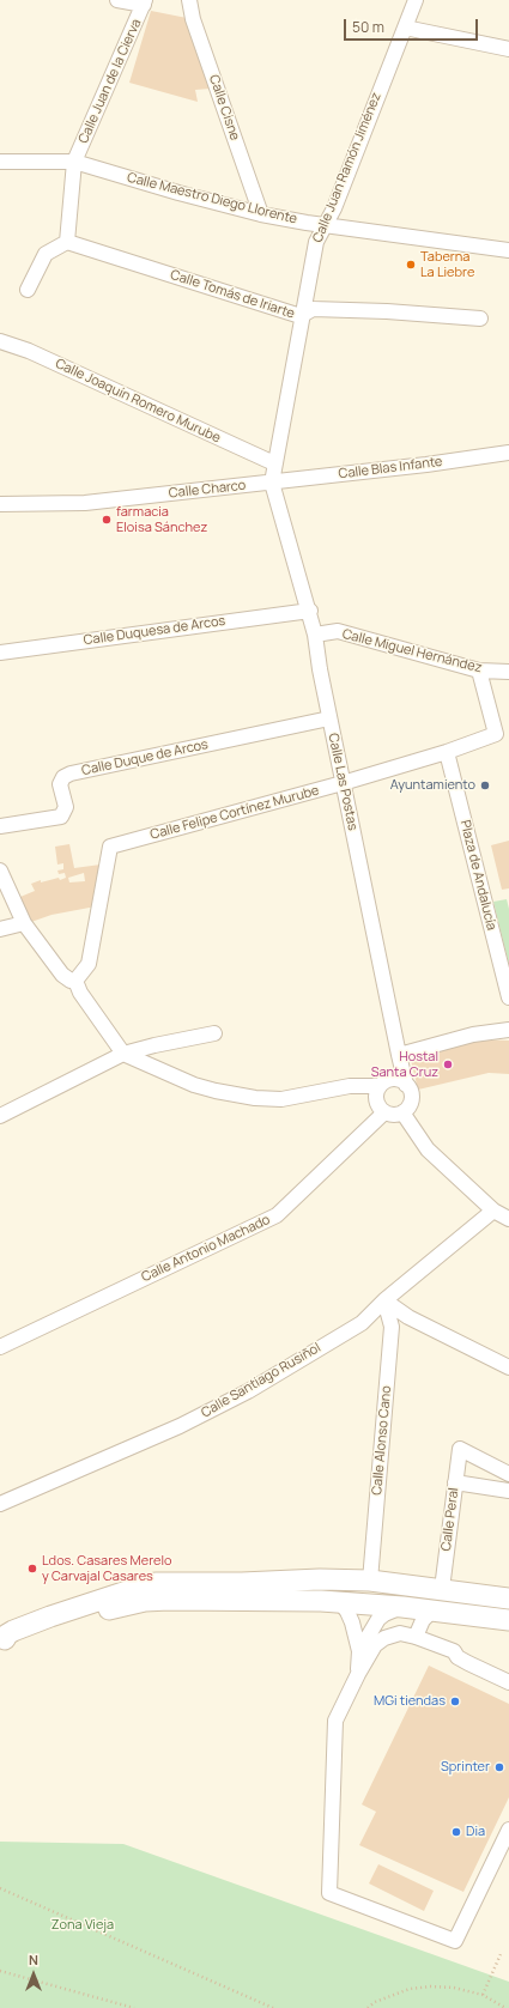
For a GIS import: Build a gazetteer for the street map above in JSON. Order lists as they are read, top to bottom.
{
  "streets": {
    "street": [
      "Calle Juan de la Cierva",
      "Calle Cisne",
      "Calle Juan Ramón Jiménez",
      "Calle Maestro Diego Llorente",
      "Calle Tomás de Iriarte",
      "Calle Joaquín Romero Murube",
      "Calle Blas Infante",
      "Calle Charco",
      "Calle Duquesa de Arcos",
      "Calle Miguel Hernández",
      "Calle Duque de Arcos",
      "Calle Las Postas",
      "Calle Felipe Cortínez Murube",
      "Plaza de Andalucía",
      "Calle Antonio Machado",
      "Calle Santiago Rusiñol",
      "Calle Alonso Cano",
      "Calle Peral"
    ]
  },
  "crossings": [
    ["Calle Juan de la Cierva", "Calle Maestro Diego Llorente"],
    ["Calle Cisne", "Calle Maestro Diego Llorente"],
    ["Calle Juan Ramón Jiménez", "Calle Maestro Diego Llorente"],
    ["Calle Juan Ramón Jiménez", "Calle Tomás de Iriarte"],
    ["Calle Juan Ramón Jiménez", "Calle Joaquín Romero Murube"],
    ["Calle Juan Ramón Jiménez", "Calle Blas Infante"],
    ["Calle Juan Ramón Jiménez", "Calle Charco"],
    ["Calle Juan Ramón Jiménez", "Calle Las Postas"],
    ["Calle Blas Infante", "Calle Charco"],
    ["Calle Blas Infante", "Calle Las Postas"],
    ["Calle Charco", "Calle Las Postas"],
    ["Calle Duquesa de Arcos", "Calle Las Postas"],
    ["Calle Miguel Hernández", "Calle Las Postas"],
    ["Calle Miguel Hernández", "Calle Felipe Cortínez Murube"],
    ["Calle Duque de Arcos", "Calle Las Postas"],
    ["Calle Las Postas", "Calle Felipe Cortínez Murube"],
    ["Calle Las Postas", "Calle Antonio Machado"],
    ["Calle Felipe Cortínez Murube", "Plaza de Andalucía"],
    ["Calle Santiago Rusiñol", "Calle Alonso Cano"]
  ],
  "parks": ["Zona Vieja"],
  "places": [
    "Taberna La Liebre",
    "farmacia Eloisa Sánchez",
    "Ayuntamiento",
    "Hostal Santa Cruz",
    "Ldos. Casares Merelo y Carvajal Casares",
    "MGi tiendas",
    "Sprinter",
    "Dia"
  ],
  "scale_bar": "50 m",
  "north": "top"
}
